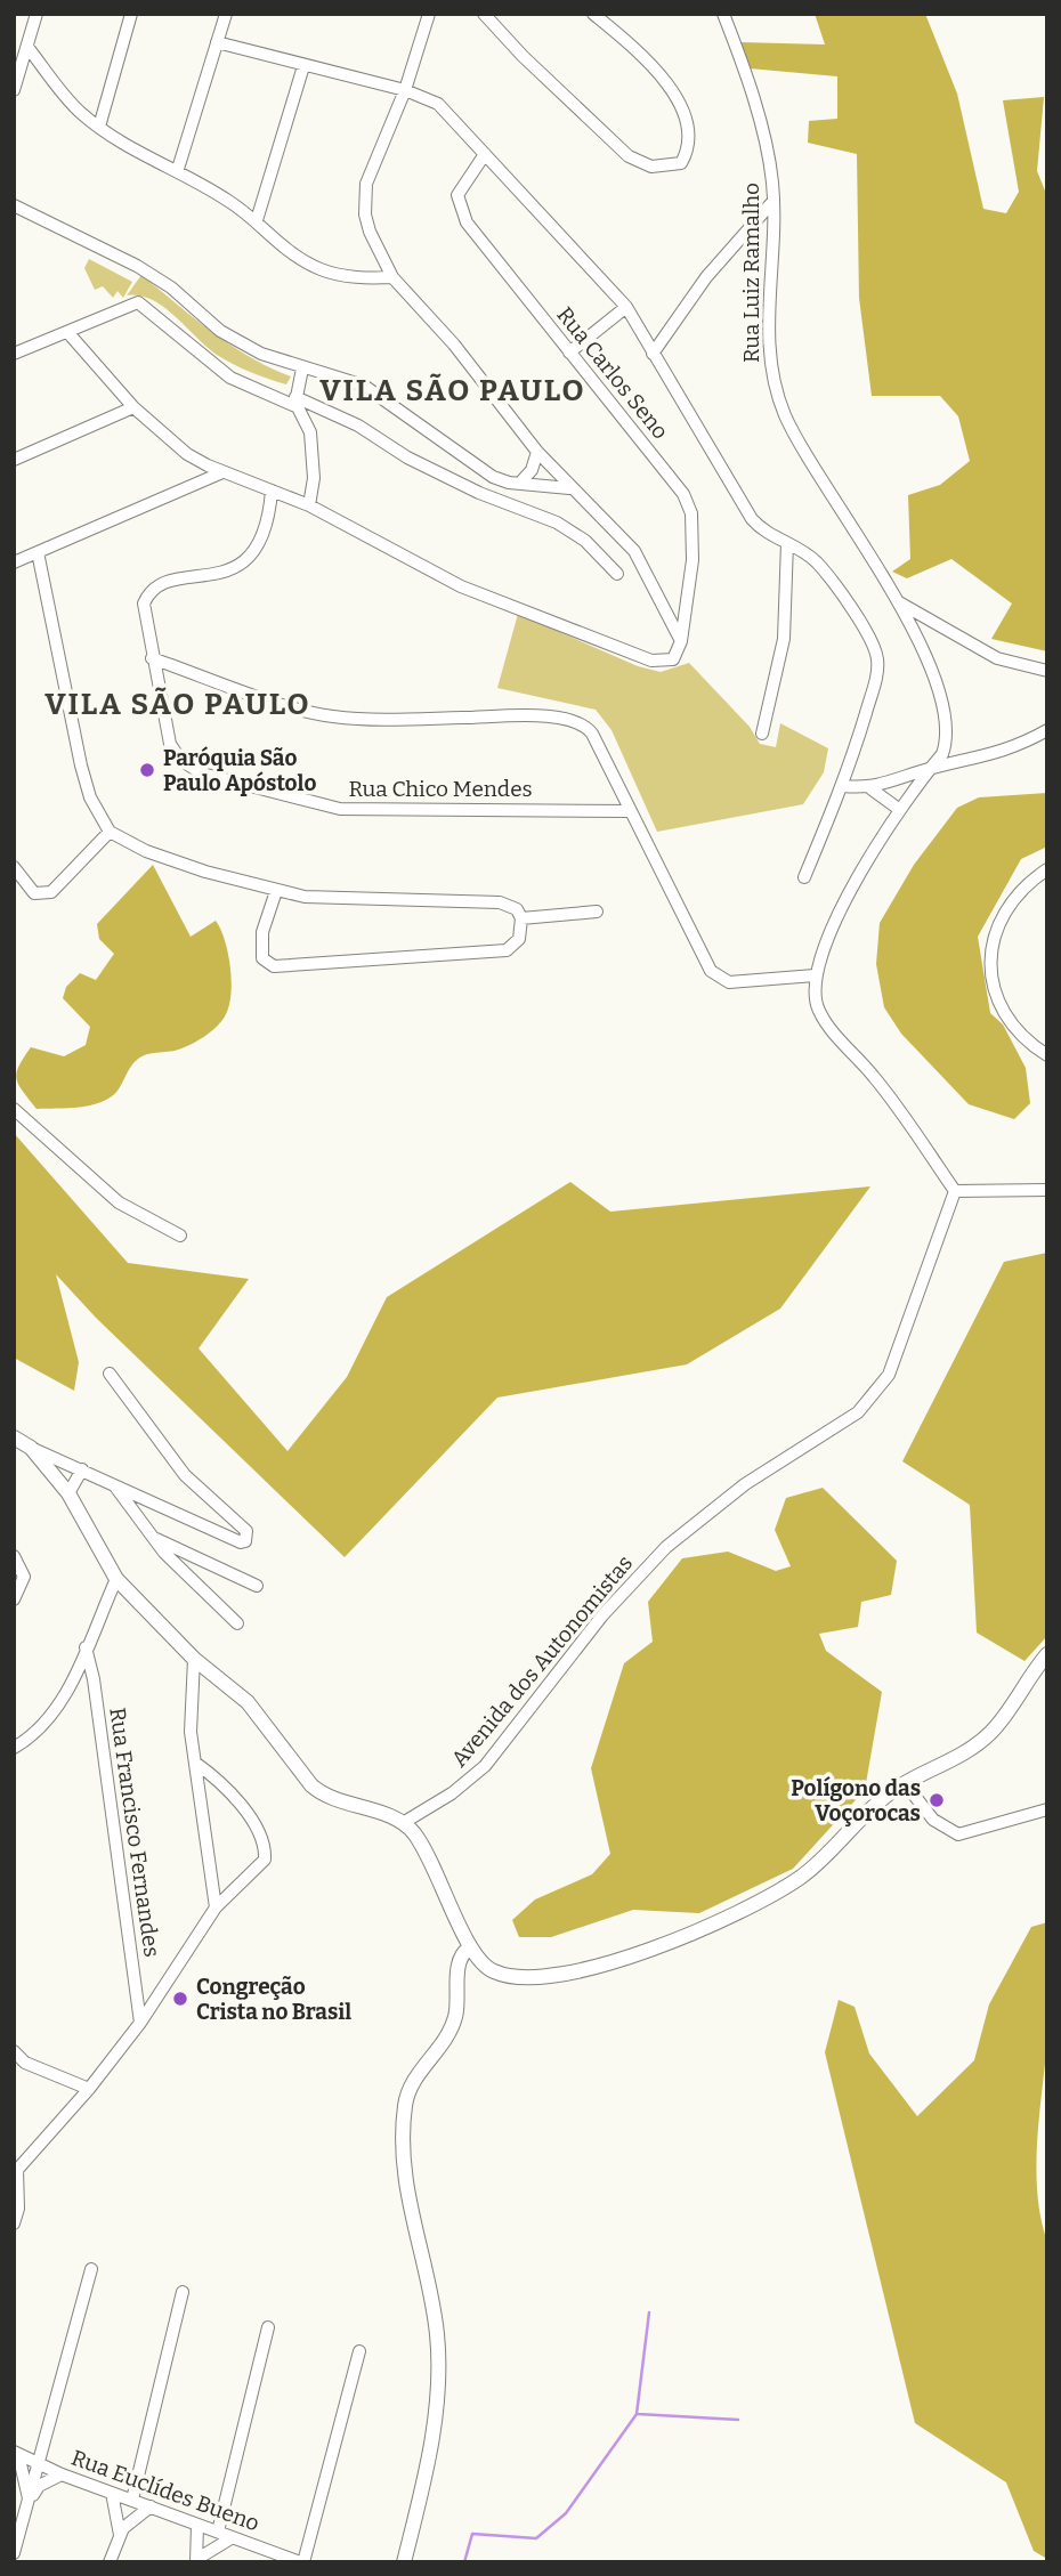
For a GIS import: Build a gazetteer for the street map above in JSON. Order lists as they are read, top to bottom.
{
  "streets": {
    "street": [
      "Rua Luiz Ramalho",
      "Rua Carlos Seno",
      "Rua Chico Mendes",
      "Avenida dos Autonomistas",
      "Rua Francisco Fernandes",
      "Rua Euclídes Bueno"
    ]
  },
  "districts": ["VILA SÃO PAULO", "VILA SÃO PAULO"],
  "places": ["Paróquia São Paulo Apóstolo", "Polígono das Voçorocas", "Congreção Crista no Brasil"]
}
